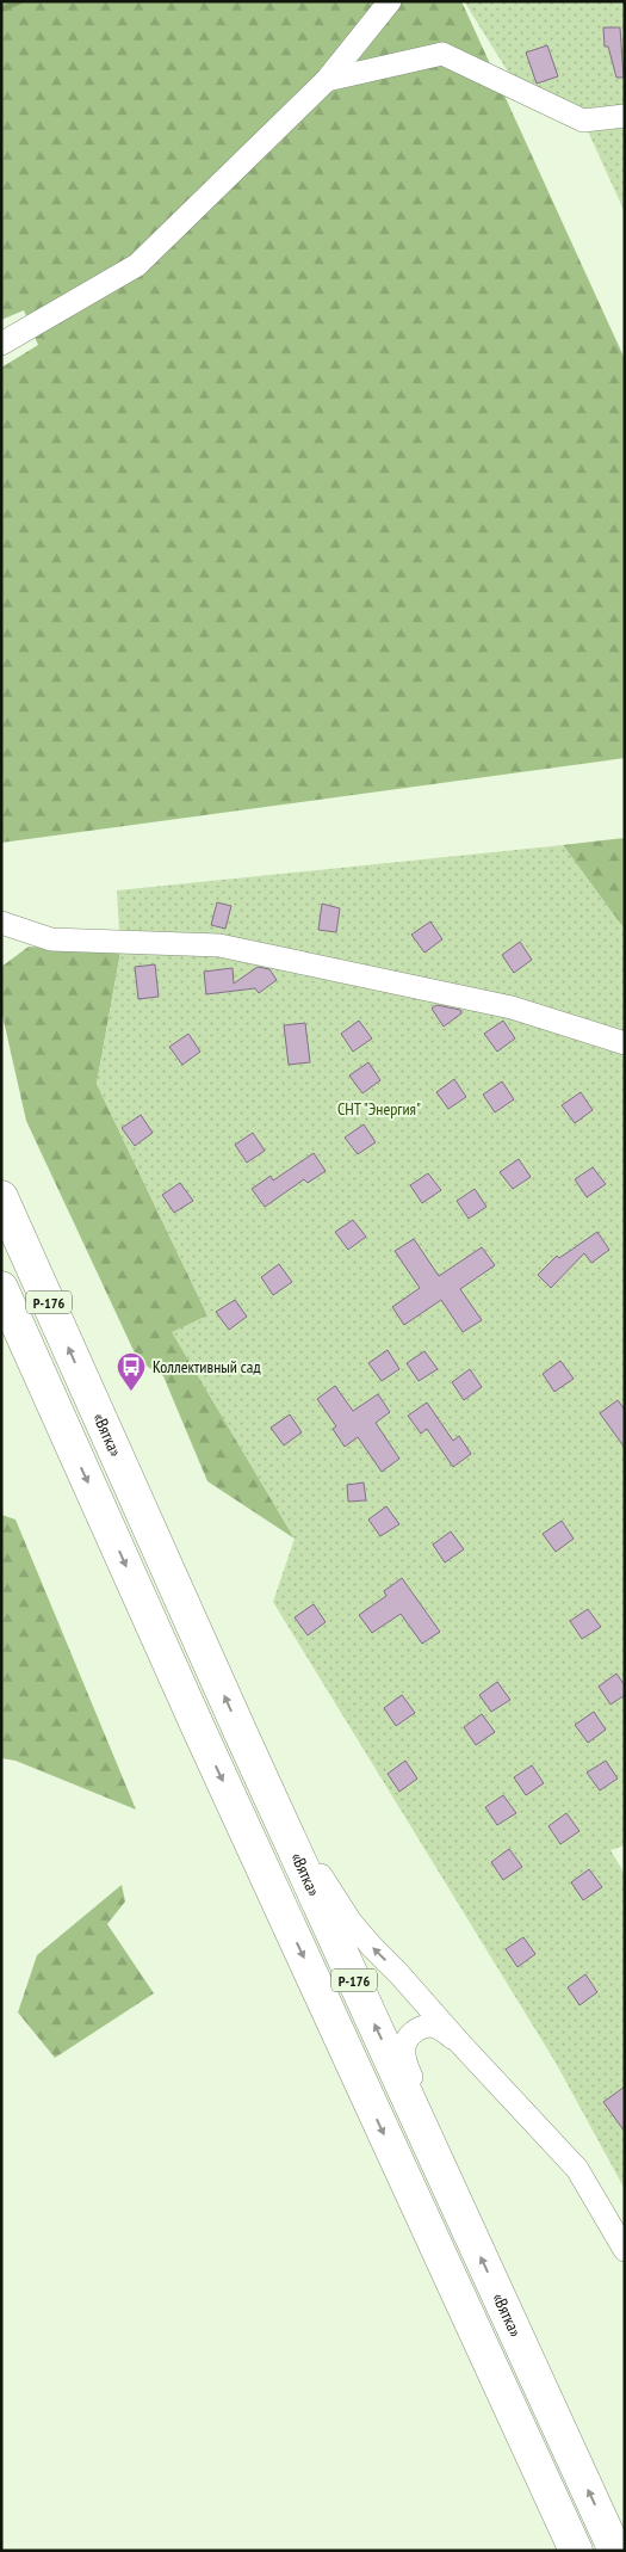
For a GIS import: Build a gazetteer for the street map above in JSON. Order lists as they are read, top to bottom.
{
  "streets": {
    "highway": ["Р-176", "«Вятка»"]
  },
  "parks": ["СНТ \"Энергия\""],
  "places": {
    "bus stop": ["Коллективный сад"]
  }
}
